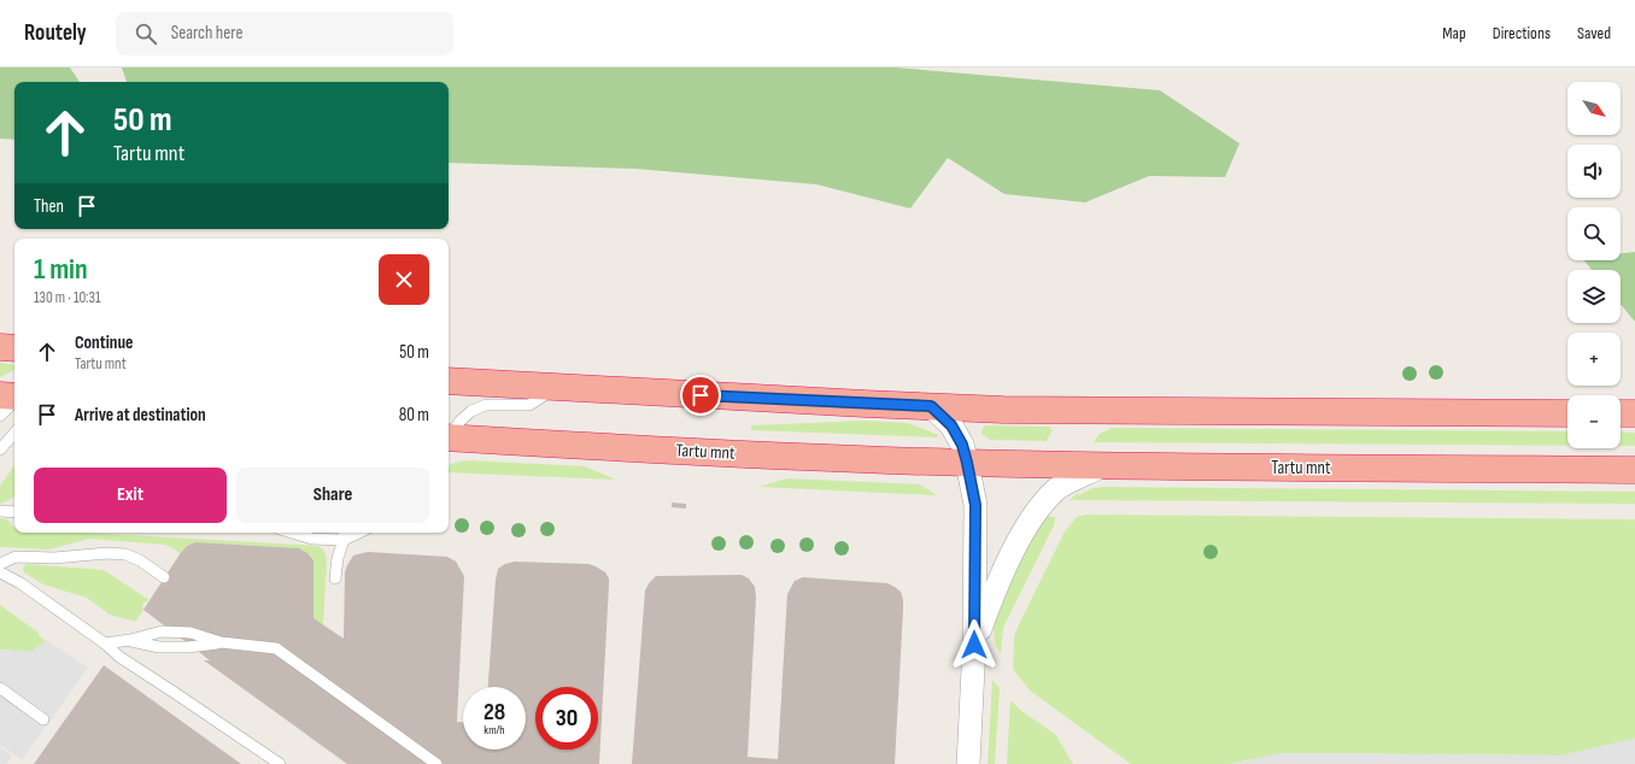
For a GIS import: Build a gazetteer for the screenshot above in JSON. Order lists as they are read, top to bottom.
{
  "streets": {
    "highway": ["Tartu mnt"]
  },
  "north": "bottom right",
  "page": {
    "header": "Routely",
    "search": "Search here",
    "nav": ["Map", "Directions", "Saved"],
    "map_buttons": ["+", "−"],
    "turn": ["50 m", "Tartu mnt"],
    "then": "Then",
    "heading": ["1 min", "130 m · 10:31"],
    "list": [
      {
        "name": "Continue",
        "note": "Tartu mnt",
        "value": "50 m"
      },
      {
        "name": "Arrive at destination",
        "value": "80 m"
      }
    ],
    "buttons": ["Exit", "Share"],
    "speed": "28 km/h",
    "limit": "30"
  }
}
